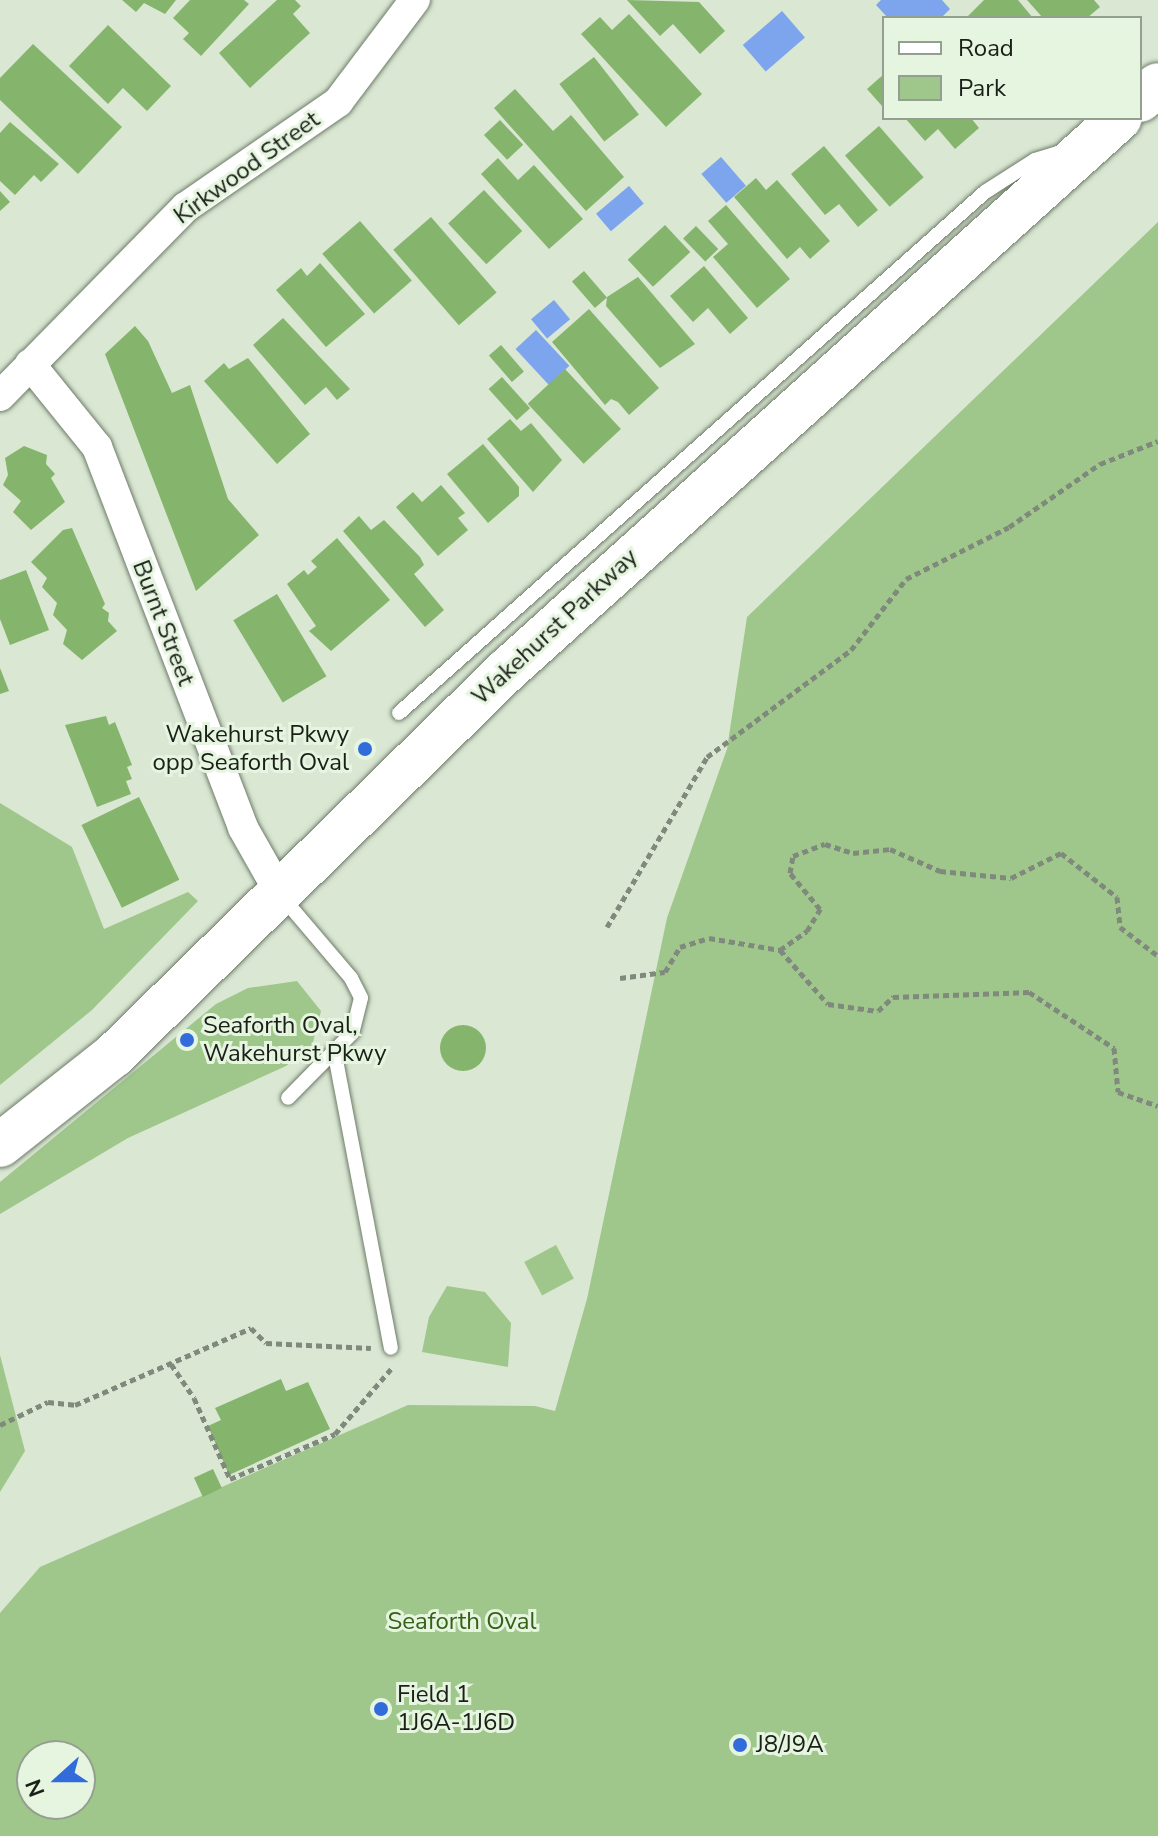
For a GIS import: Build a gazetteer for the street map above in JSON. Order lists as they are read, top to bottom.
{
  "streets": {
    "main road": ["Wakehurst Parkway"],
    "street": ["Kirkwood Street", "Burnt Street"]
  },
  "crossings": [
    ["Kirkwood Street", "Burnt Street"],
    ["Burnt Street", "Wakehurst Parkway"]
  ],
  "parks": ["Seaforth Oval"],
  "places": [
    "Wakehurst Pkwy opp Seaforth Oval",
    "Seaforth Oval, Wakehurst Pkwy",
    "Field 1 1J6A-1J6D",
    "J8/J9A"
  ],
  "legend": ["Road", "Park"],
  "north": "left"
}
